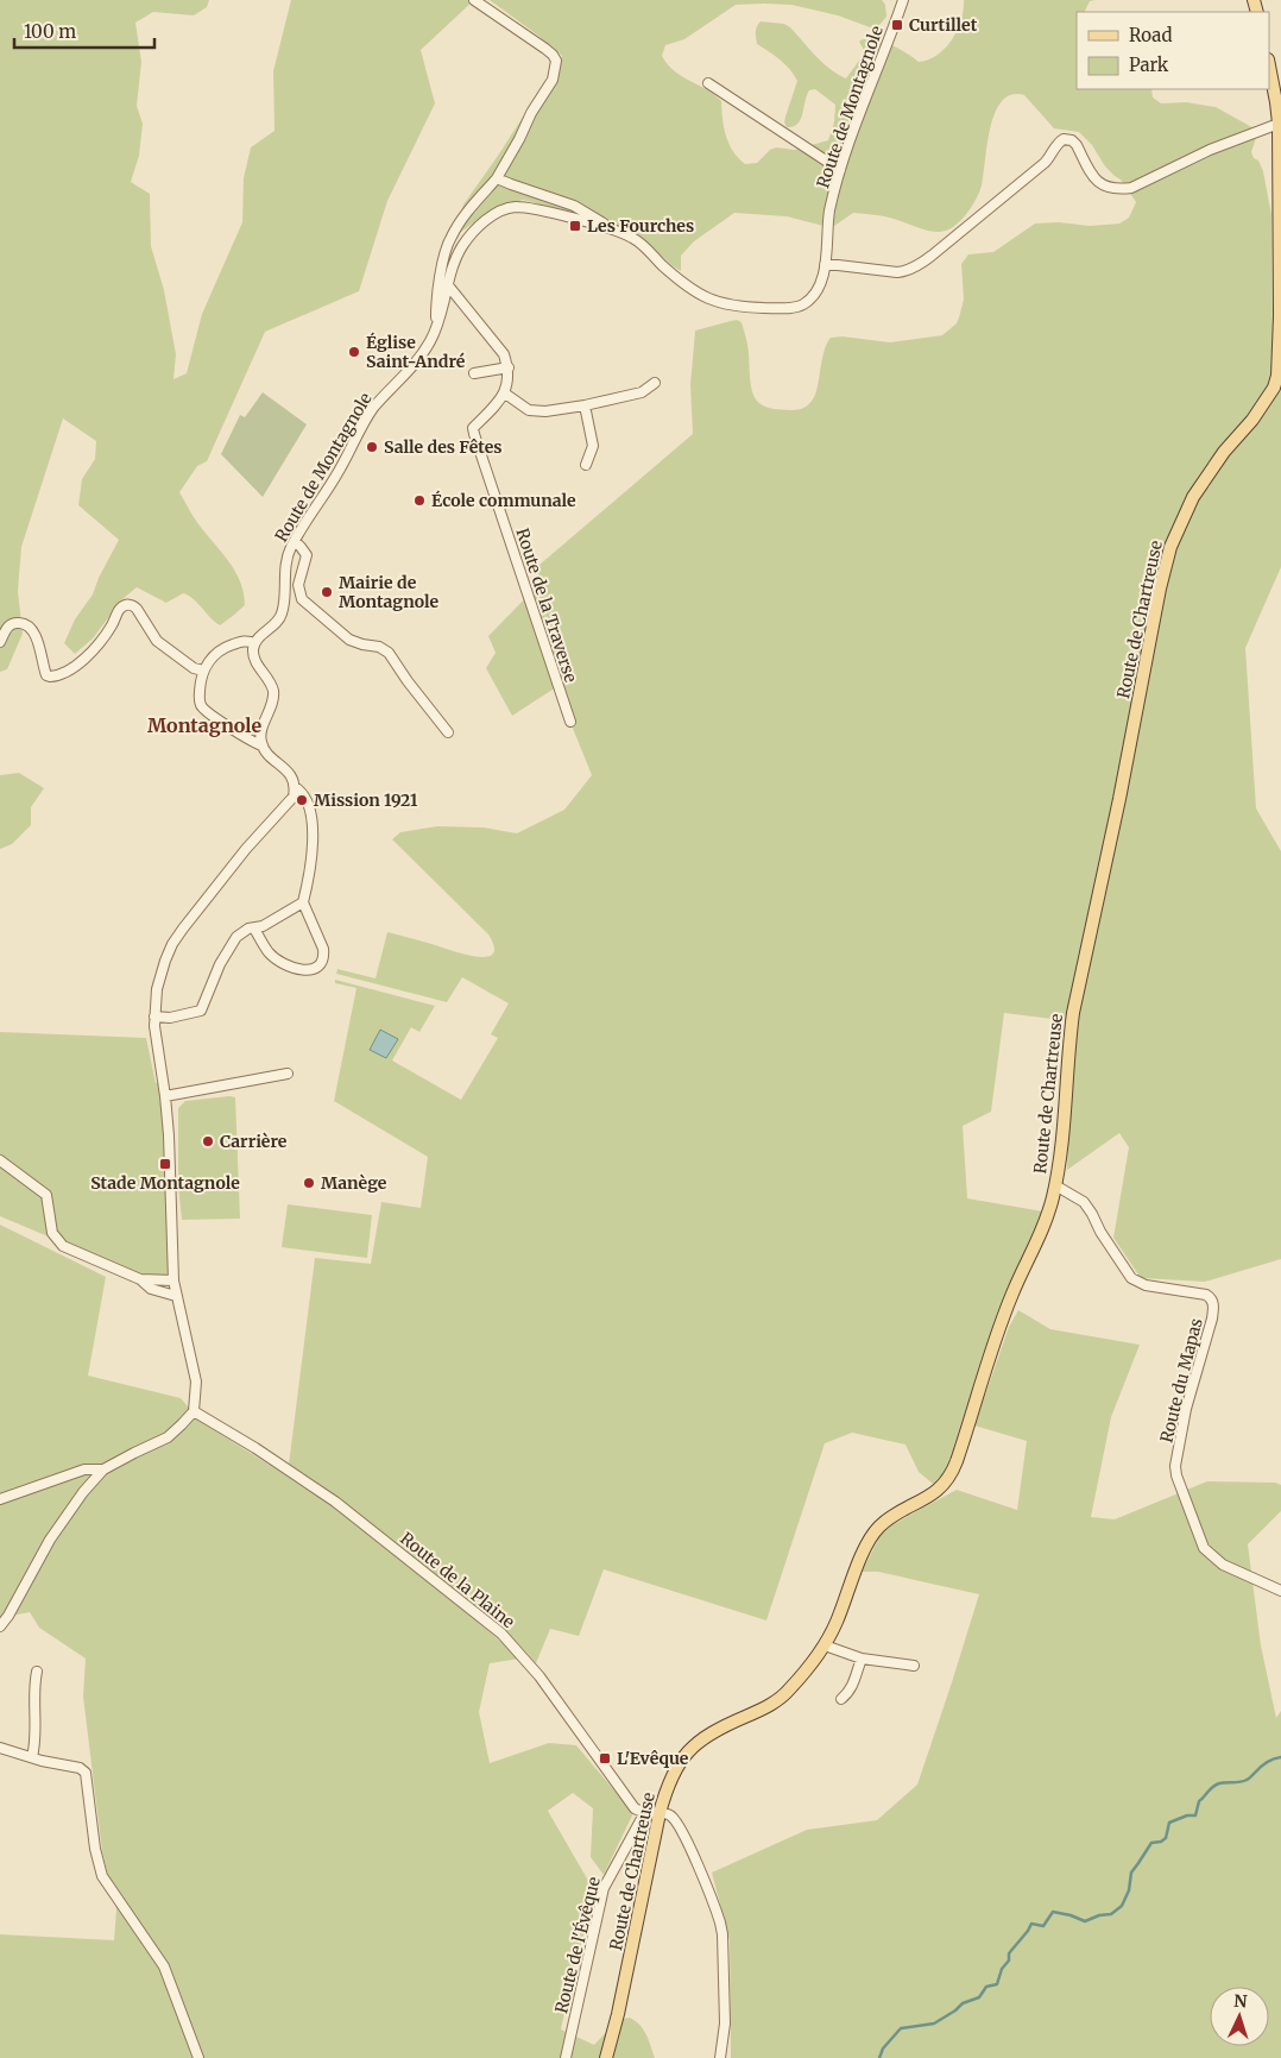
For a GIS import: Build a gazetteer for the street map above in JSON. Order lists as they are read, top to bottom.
{
  "streets": {
    "main road": ["Route de Chartreuse"],
    "street": [
      "Route de Montagnole",
      "Route de la Traverse",
      "Route du Mapas",
      "Route de la Plaine",
      "Route de l'Évêque"
    ]
  },
  "crossings": [
    ["Route de Chartreuse", "Route du Mapas"],
    ["Route de la Plaine", "Route de l'Évêque"]
  ],
  "districts": ["Montagnole"],
  "places": {
    "transit": [
      "Curtillet",
      "Les Fourches",
      "Stade Montagnole",
      "L'Evêque"
    ],
    "other": [
      "Église Saint-André",
      "Salle des Fêtes",
      "École communale",
      "Mairie de Montagnole",
      "Mission 1921",
      "Carrière",
      "Manège"
    ]
  },
  "legend": ["Road", "Park"],
  "scale_bar": "100 m",
  "north": "top"
}
